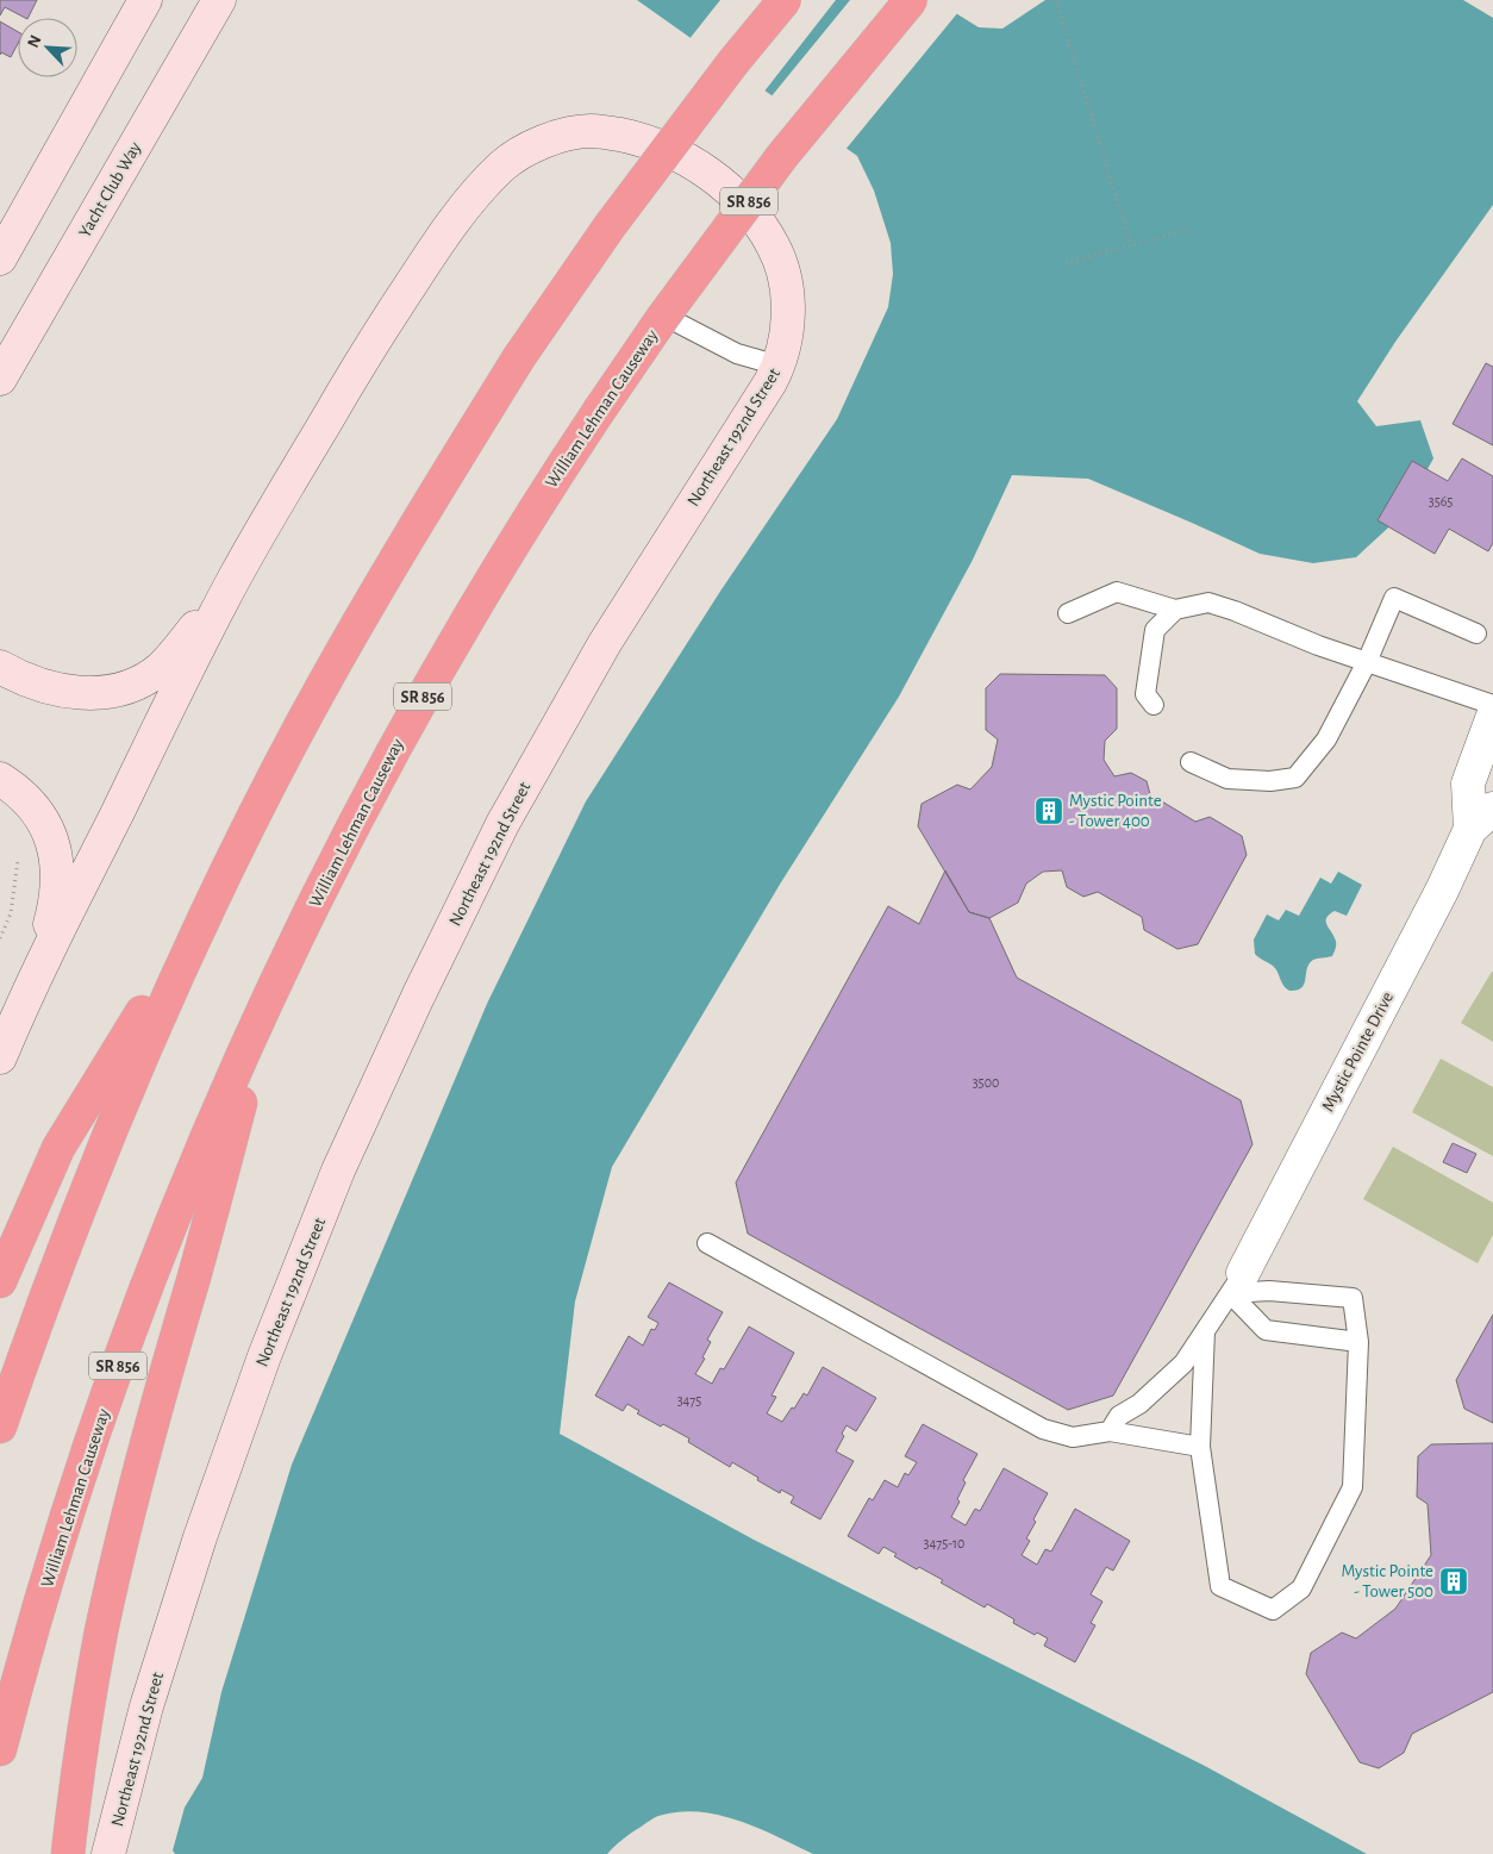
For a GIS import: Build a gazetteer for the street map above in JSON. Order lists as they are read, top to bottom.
{
  "streets": {
    "highway": ["SR 856", "William Lehman Causeway"],
    "street": ["Yacht Club Way", "Northeast 192nd Street", "Mystic Pointe Drive"]
  },
  "places": {
    "building": ["Mystic Pointe - Tower 400", "Mystic Pointe - Tower 500"]
  },
  "house_numbers": [
    "3565",
    "3500",
    "3475",
    "3475-10"
  ],
  "north": "top left"
}
